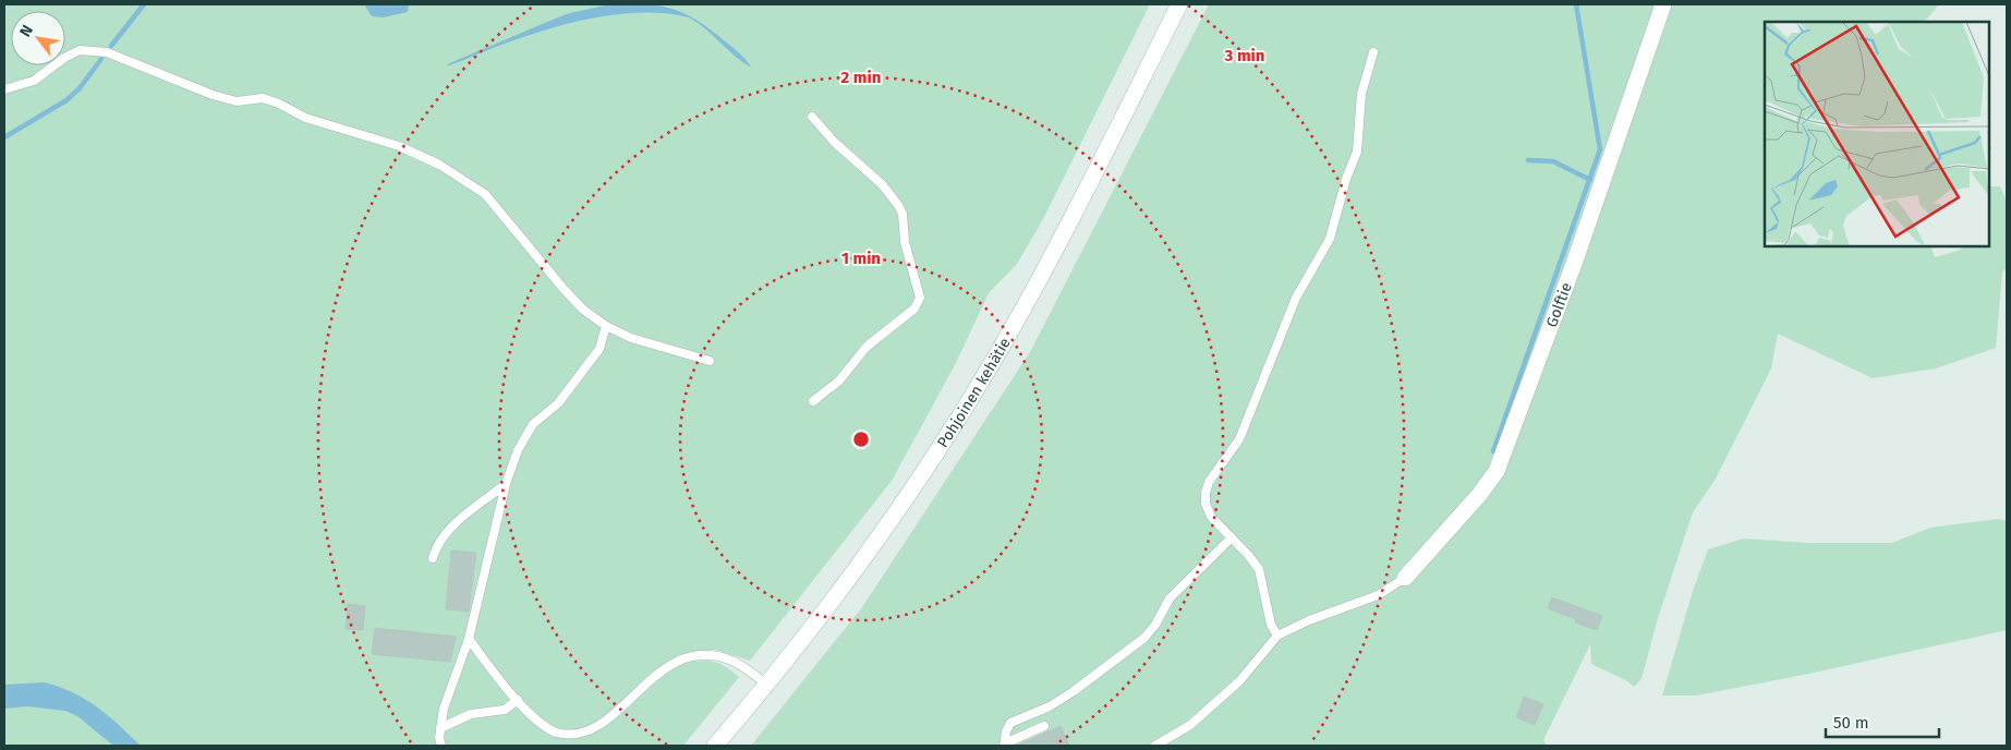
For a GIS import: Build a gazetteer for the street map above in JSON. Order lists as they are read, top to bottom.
{
  "streets": {
    "main road": ["Golftie", "Pohjoinen kehätie"]
  },
  "scale_bar": "50 m",
  "north": "top left",
  "rings": ["3 min", "2 min", "1 min"]
}
